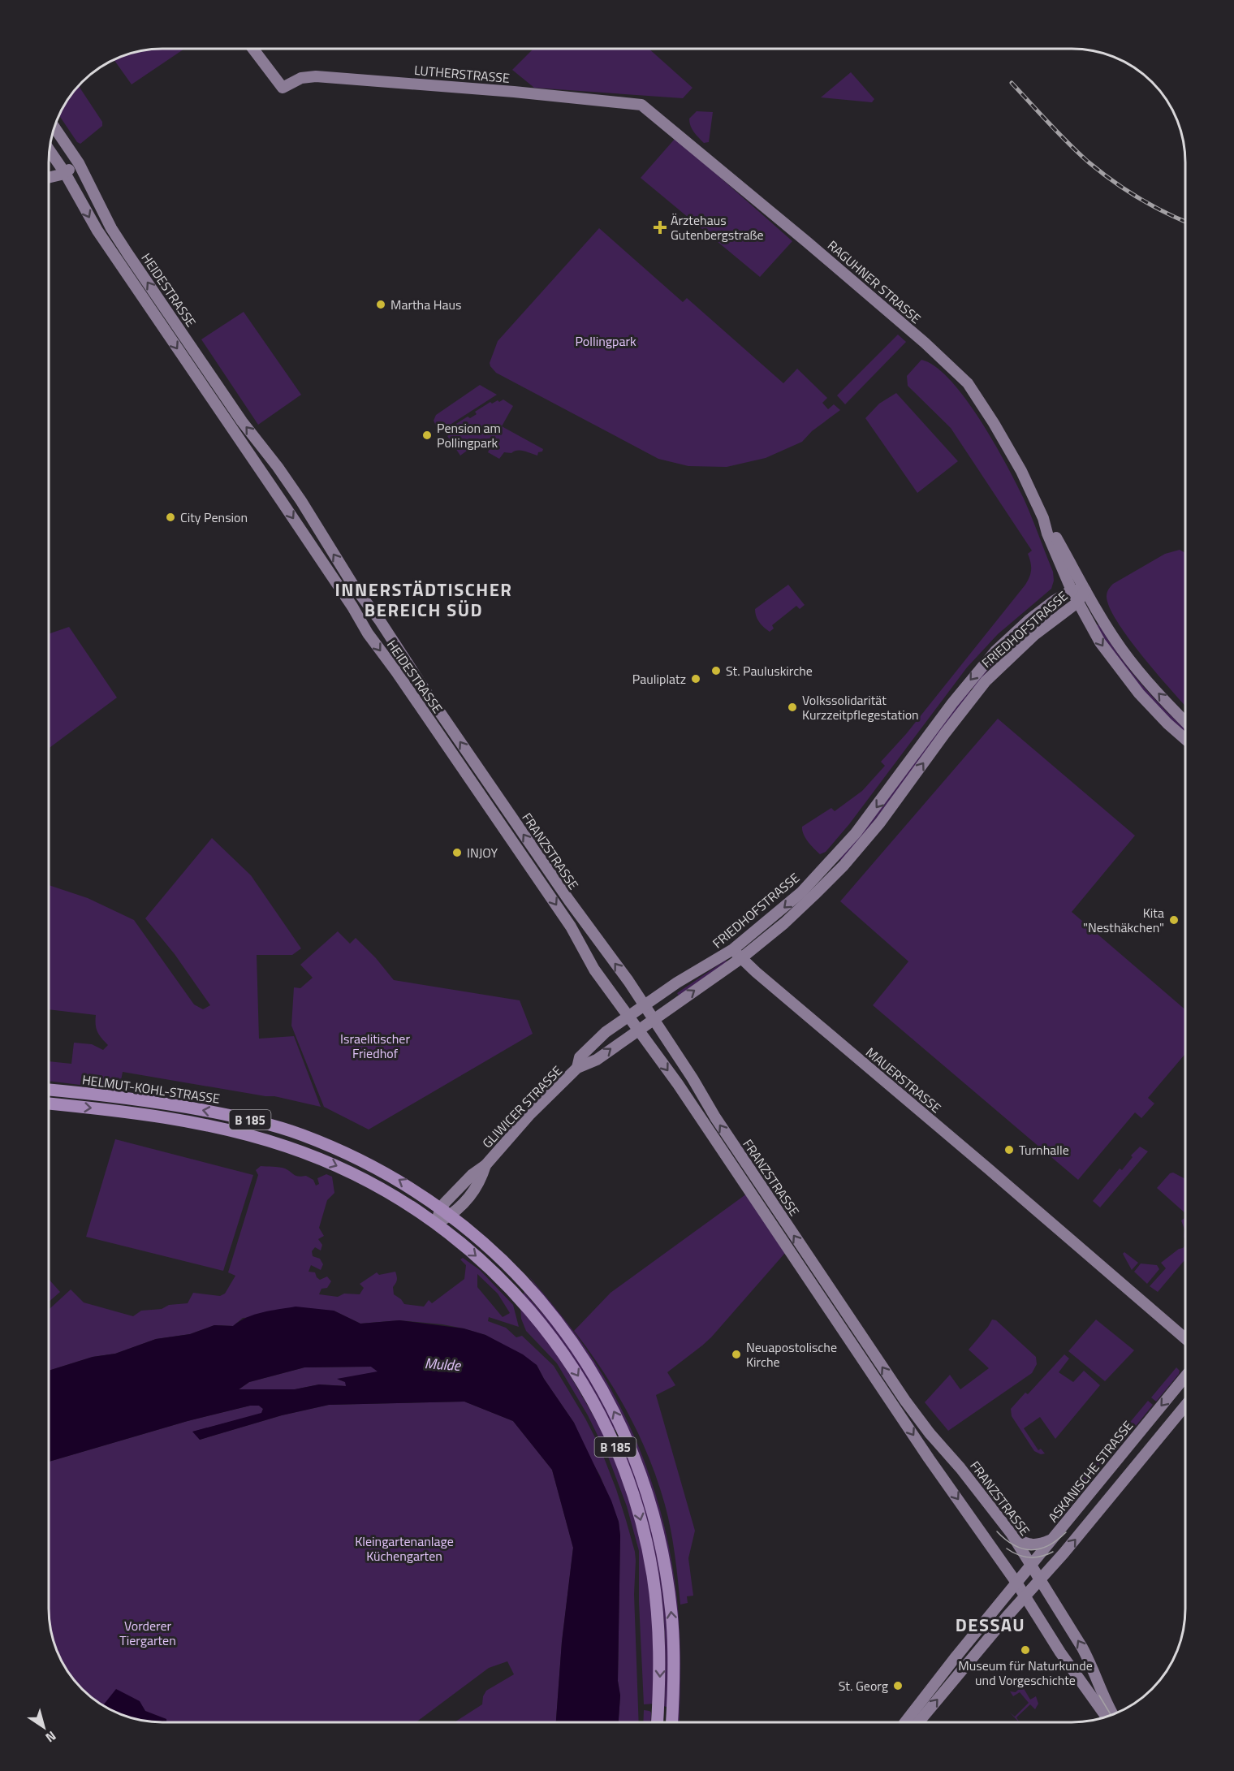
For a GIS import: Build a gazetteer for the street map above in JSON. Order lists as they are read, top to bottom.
{
  "streets": {
    "main road": [
      "LUTHERSTRASSE",
      "RAGUHNER STRASSE",
      "HEIDESTRASSE",
      "FRIEDHOFSTRASSE",
      "FRANZSTRASSE",
      "MAUERSTRASSE",
      "HELMUT-KOHL-STRASSE",
      "GLIWICER STRASSE",
      "B 185",
      "ASKANISCHE STRASSE"
    ]
  },
  "crossings": [
    ["LUTHERSTRASSE", "RAGUHNER STRASSE"],
    ["RAGUHNER STRASSE", "FRIEDHOFSTRASSE"],
    ["HEIDESTRASSE", "FRANZSTRASSE"],
    ["FRIEDHOFSTRASSE", "FRANZSTRASSE"],
    ["FRIEDHOFSTRASSE", "MAUERSTRASSE"],
    ["FRIEDHOFSTRASSE", "GLIWICER STRASSE"],
    ["FRANZSTRASSE", "GLIWICER STRASSE"],
    ["FRANZSTRASSE", "ASKANISCHE STRASSE"],
    ["HELMUT-KOHL-STRASSE", "GLIWICER STRASSE"],
    ["HELMUT-KOHL-STRASSE", "B 185"],
    ["GLIWICER STRASSE", "B 185"]
  ],
  "districts": ["INNERSTÄDTISCHER BEREICH SÜD", "DESSAU"],
  "water": ["Mulde"],
  "parks": [
    "Pollingpark",
    "Israelitischer Friedhof",
    "Kleingartenanlage Küchengarten",
    "Vorderer Tiergarten"
  ],
  "places": {
    "health": ["Ärztehaus Gutenbergstraße"],
    "other": [
      "Martha Haus",
      "Pension am Pollingpark",
      "City Pension",
      "St. Pauluskirche",
      "Pauliplatz",
      "Volkssolidarität Kurzzeitpflegestation",
      "INJOY",
      "Kita \"Nesthäkchen\"",
      "Turnhalle",
      "Neuapostolische Kirche",
      "Museum für Naturkunde und Vorgeschichte",
      "St. Georg"
    ]
  },
  "north": "bottom right"
}
